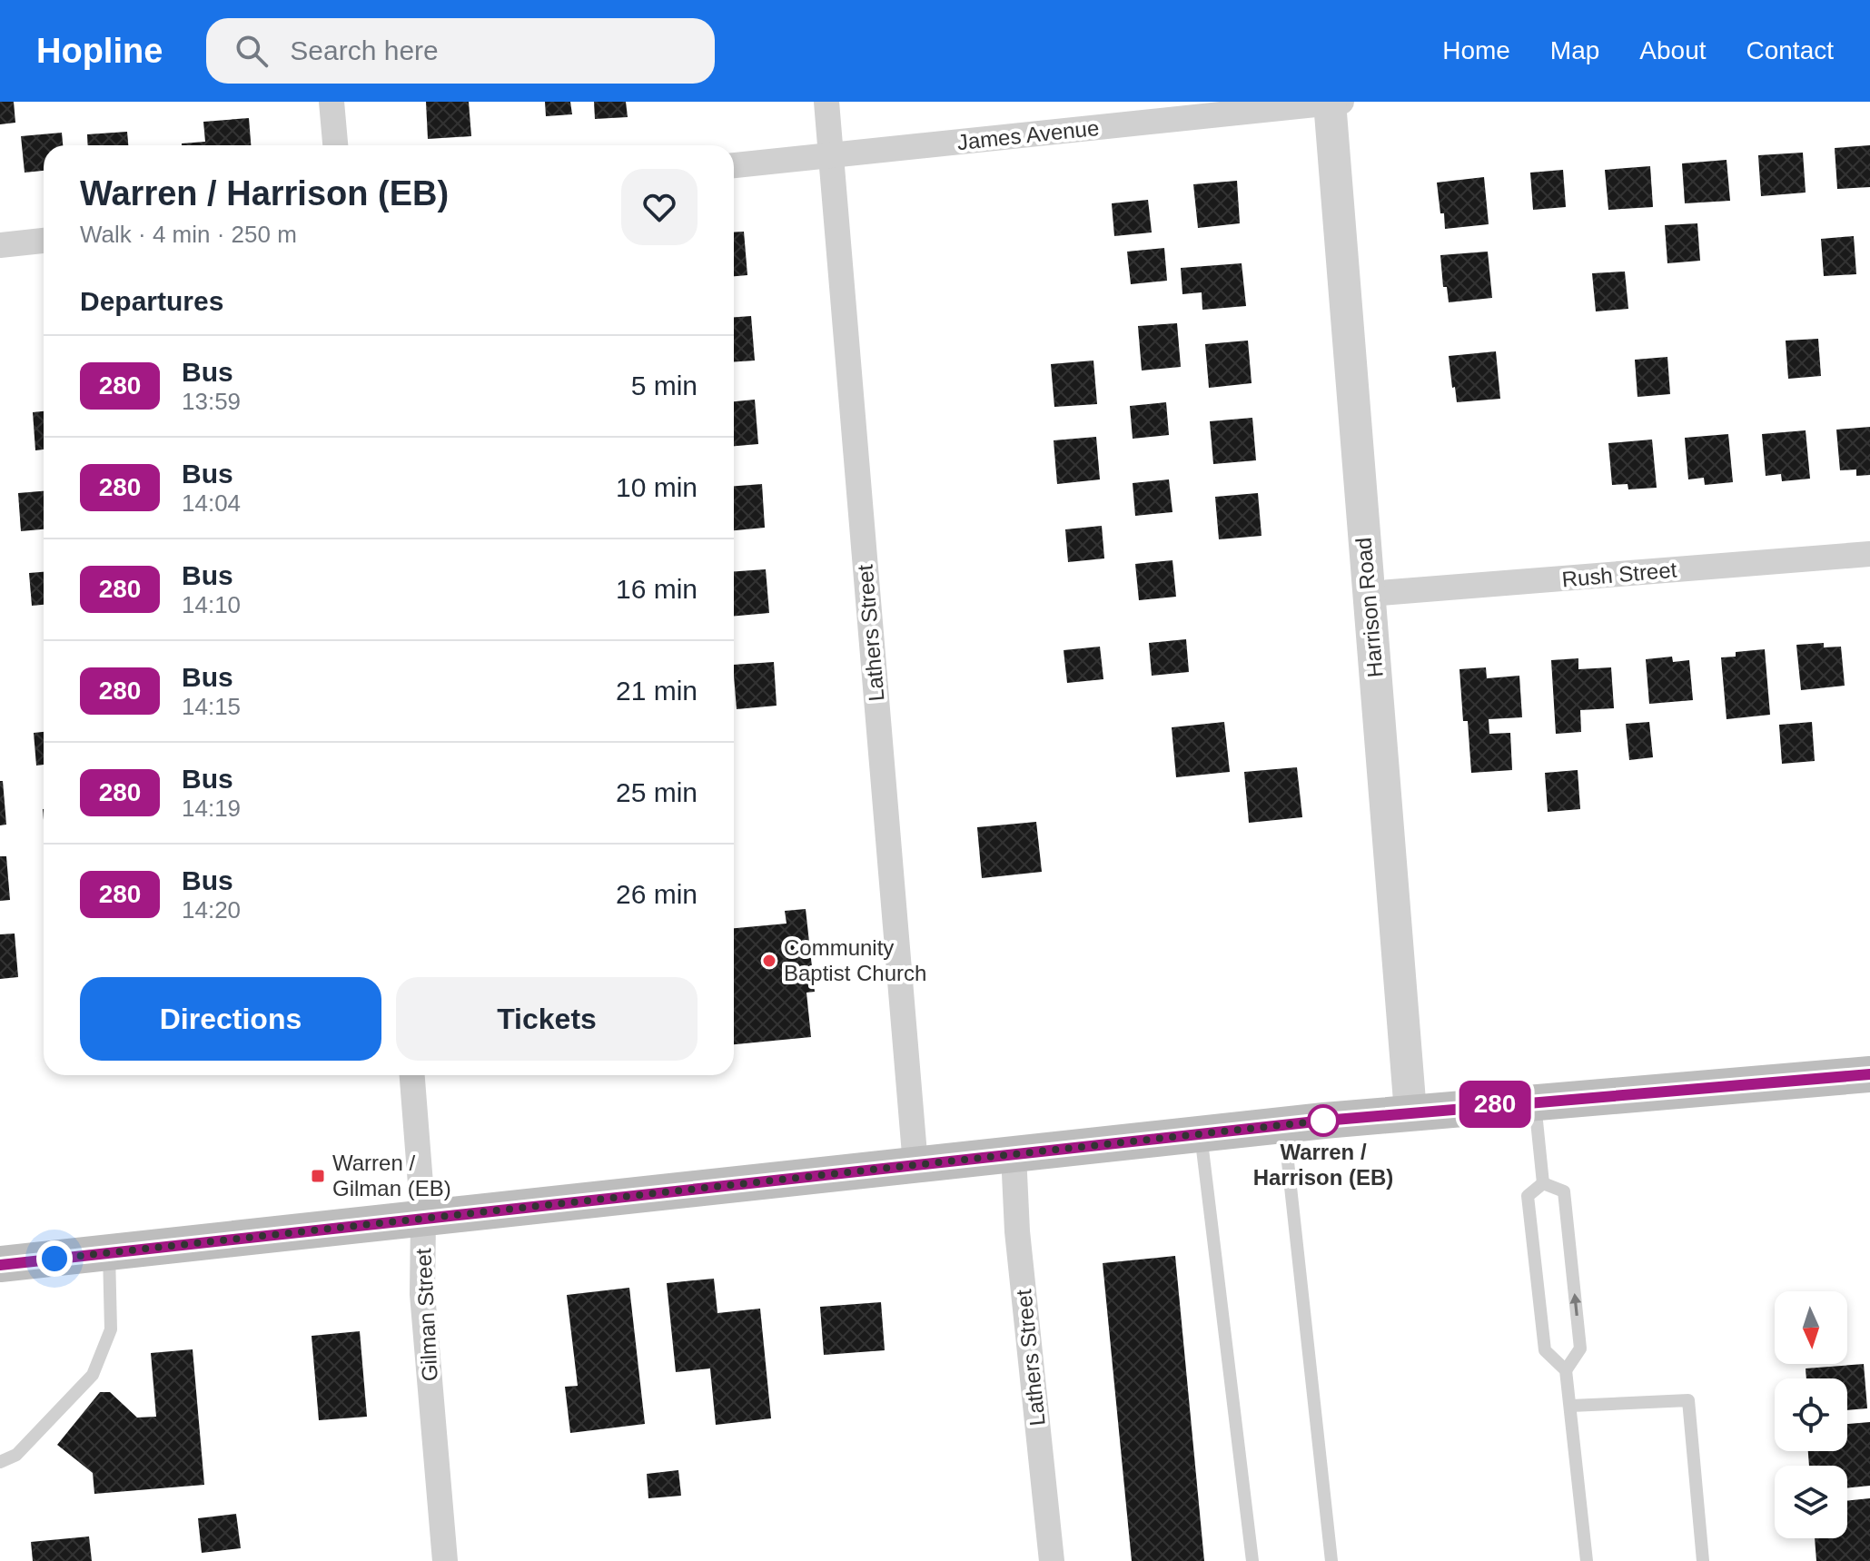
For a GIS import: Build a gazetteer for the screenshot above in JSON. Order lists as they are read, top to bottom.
{
  "streets": {
    "street": [
      "James Avenue",
      "Rush Street",
      "Harrison Road",
      "Lathers Street",
      "Gilman Street"
    ]
  },
  "crossings": [
    ["James Avenue", "Harrison Road"],
    ["James Avenue", "Lathers Street"],
    ["Rush Street", "Harrison Road"]
  ],
  "places": {
    "other": ["Community Baptist Church", "Warren / Harrison (EB)"],
    "transit": ["Warren / Gilman (EB)"]
  },
  "lines": ["bus line 280"],
  "north": "bottom",
  "page": {
    "header": "Hopline",
    "search": "Search here",
    "nav": [
      "Home",
      "Map",
      "About",
      "Contact"
    ],
    "on_map": "280",
    "heading": [
      ["Warren / Harrison (EB)", "Walk · 4 min · 250 m"],
      "Departures"
    ],
    "list": [
      {
        "mark": "280",
        "name": "Bus",
        "note": "13:59",
        "value": "5 min"
      },
      {
        "mark": "280",
        "name": "Bus",
        "note": "14:04",
        "value": "10 min"
      },
      {
        "mark": "280",
        "name": "Bus",
        "note": "14:10",
        "value": "16 min"
      },
      {
        "mark": "280",
        "name": "Bus",
        "note": "14:15",
        "value": "21 min"
      },
      {
        "mark": "280",
        "name": "Bus",
        "note": "14:19",
        "value": "25 min"
      },
      {
        "mark": "280",
        "name": "Bus",
        "note": "14:20",
        "value": "26 min"
      }
    ],
    "buttons": ["Directions", "Tickets"]
  }
}
